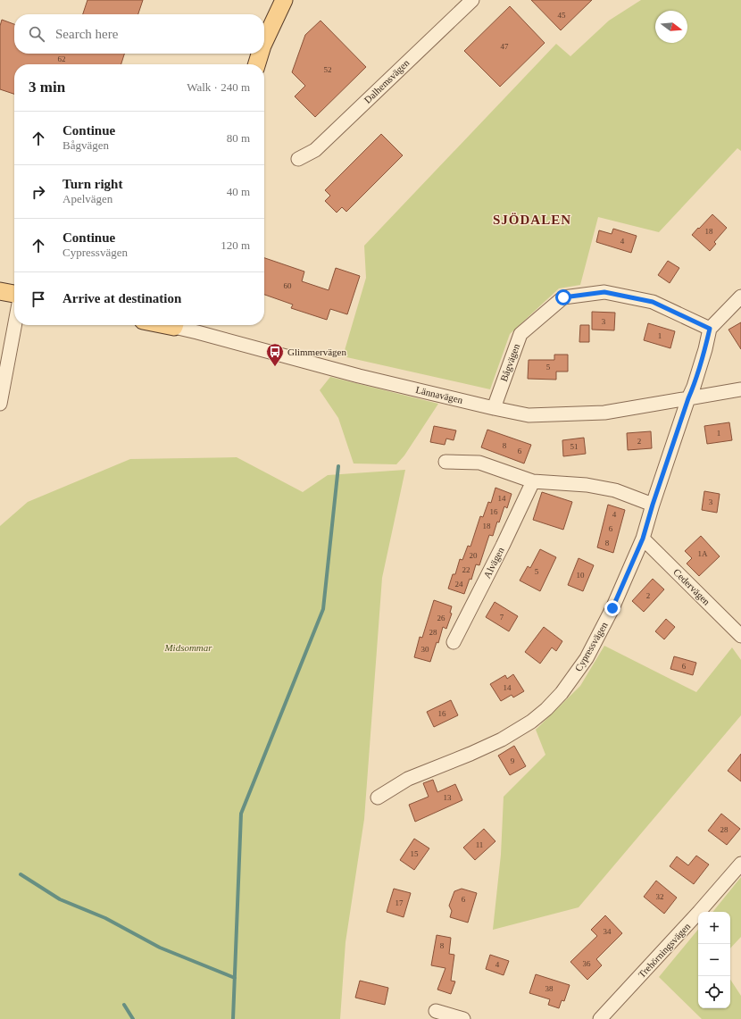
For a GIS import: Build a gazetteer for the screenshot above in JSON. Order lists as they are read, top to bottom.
{
  "streets": {
    "street": [
      "Dalhemsvägen",
      "Bågvägen",
      "Lännavägen",
      "Alvägen",
      "Cedervägen",
      "Cypressvägen",
      "Trehörningsvägen"
    ]
  },
  "crossings": [
    ["Bågvägen", "Lännavägen"],
    ["Bågvägen", "Cypressvägen"],
    ["Lännavägen", "Cypressvägen"],
    ["Cedervägen", "Cypressvägen"]
  ],
  "districts": ["SJÖDALEN"],
  "parks": ["Midsommar"],
  "places": {
    "bus stop": ["Glimmervägen"]
  },
  "house_numbers": [
    "45",
    "47",
    "62",
    "52",
    "18",
    "4",
    "60",
    "3",
    "1",
    "5",
    "1",
    "2",
    "8",
    "51",
    "6",
    "14",
    "3",
    "16",
    "4",
    "18",
    "6",
    "8",
    "1A",
    "20",
    "22",
    "5",
    "10",
    "24",
    "2",
    "7",
    "26",
    "28",
    "30",
    "6",
    "14",
    "16",
    "9",
    "13",
    "28",
    "11",
    "15",
    "32",
    "6",
    "17",
    "34",
    "8",
    "36",
    "4",
    "38"
  ],
  "north": "right",
  "page": {
    "search": "Search here",
    "heading": ["3 min", "Walk · 240 m"],
    "list": [
      ["Continue", "Bågvägen", "80 m"],
      ["Turn right", "Apelvägen", "40 m"],
      ["Continue", "Cypressvägen", "120 m"],
      "Arrive at destination"
    ],
    "map_buttons": ["+", "−"]
  }
}
